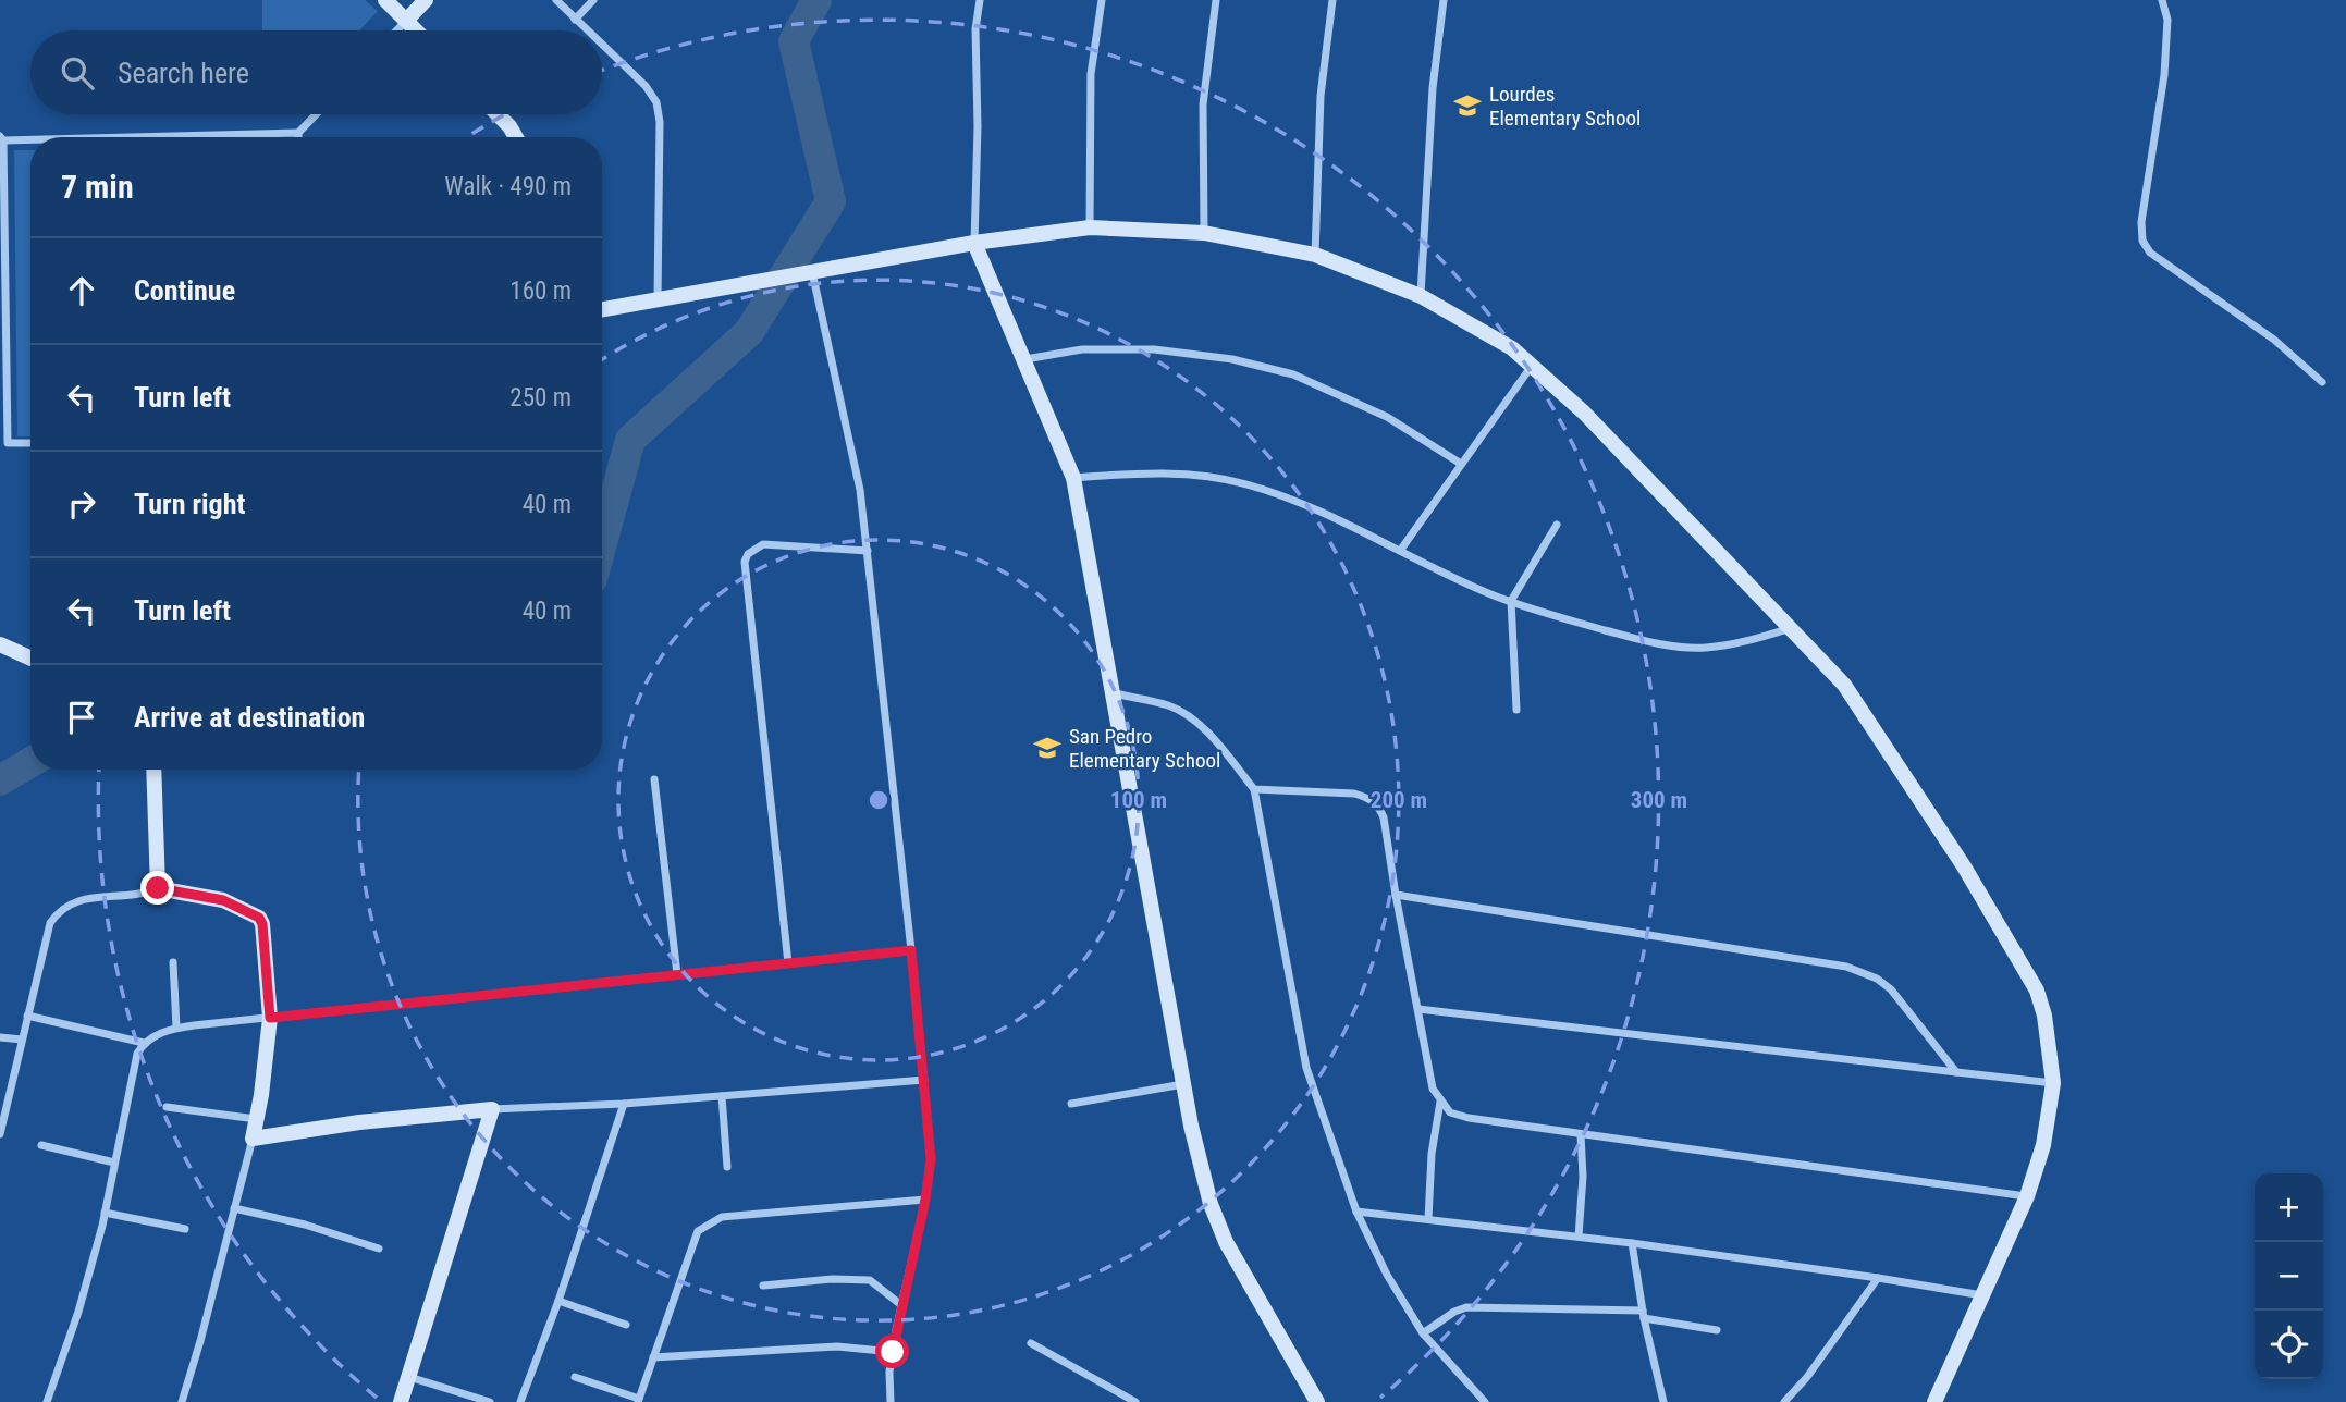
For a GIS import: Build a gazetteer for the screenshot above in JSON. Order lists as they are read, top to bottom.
{
  "places": {
    "school or university": ["Lourdes Elementary School", "San Pedro Elementary School"]
  },
  "page": {
    "search": "Search here",
    "heading": ["7 min", "Walk · 490 m"],
    "list": [
      ["Continue", "160 m"],
      ["Turn left", "250 m"],
      ["Turn right", "40 m"],
      ["Turn left", "40 m"],
      "Arrive at destination"
    ],
    "map_buttons": ["+", "−"]
  },
  "rings": ["100 m", "200 m", "300 m"]
}
